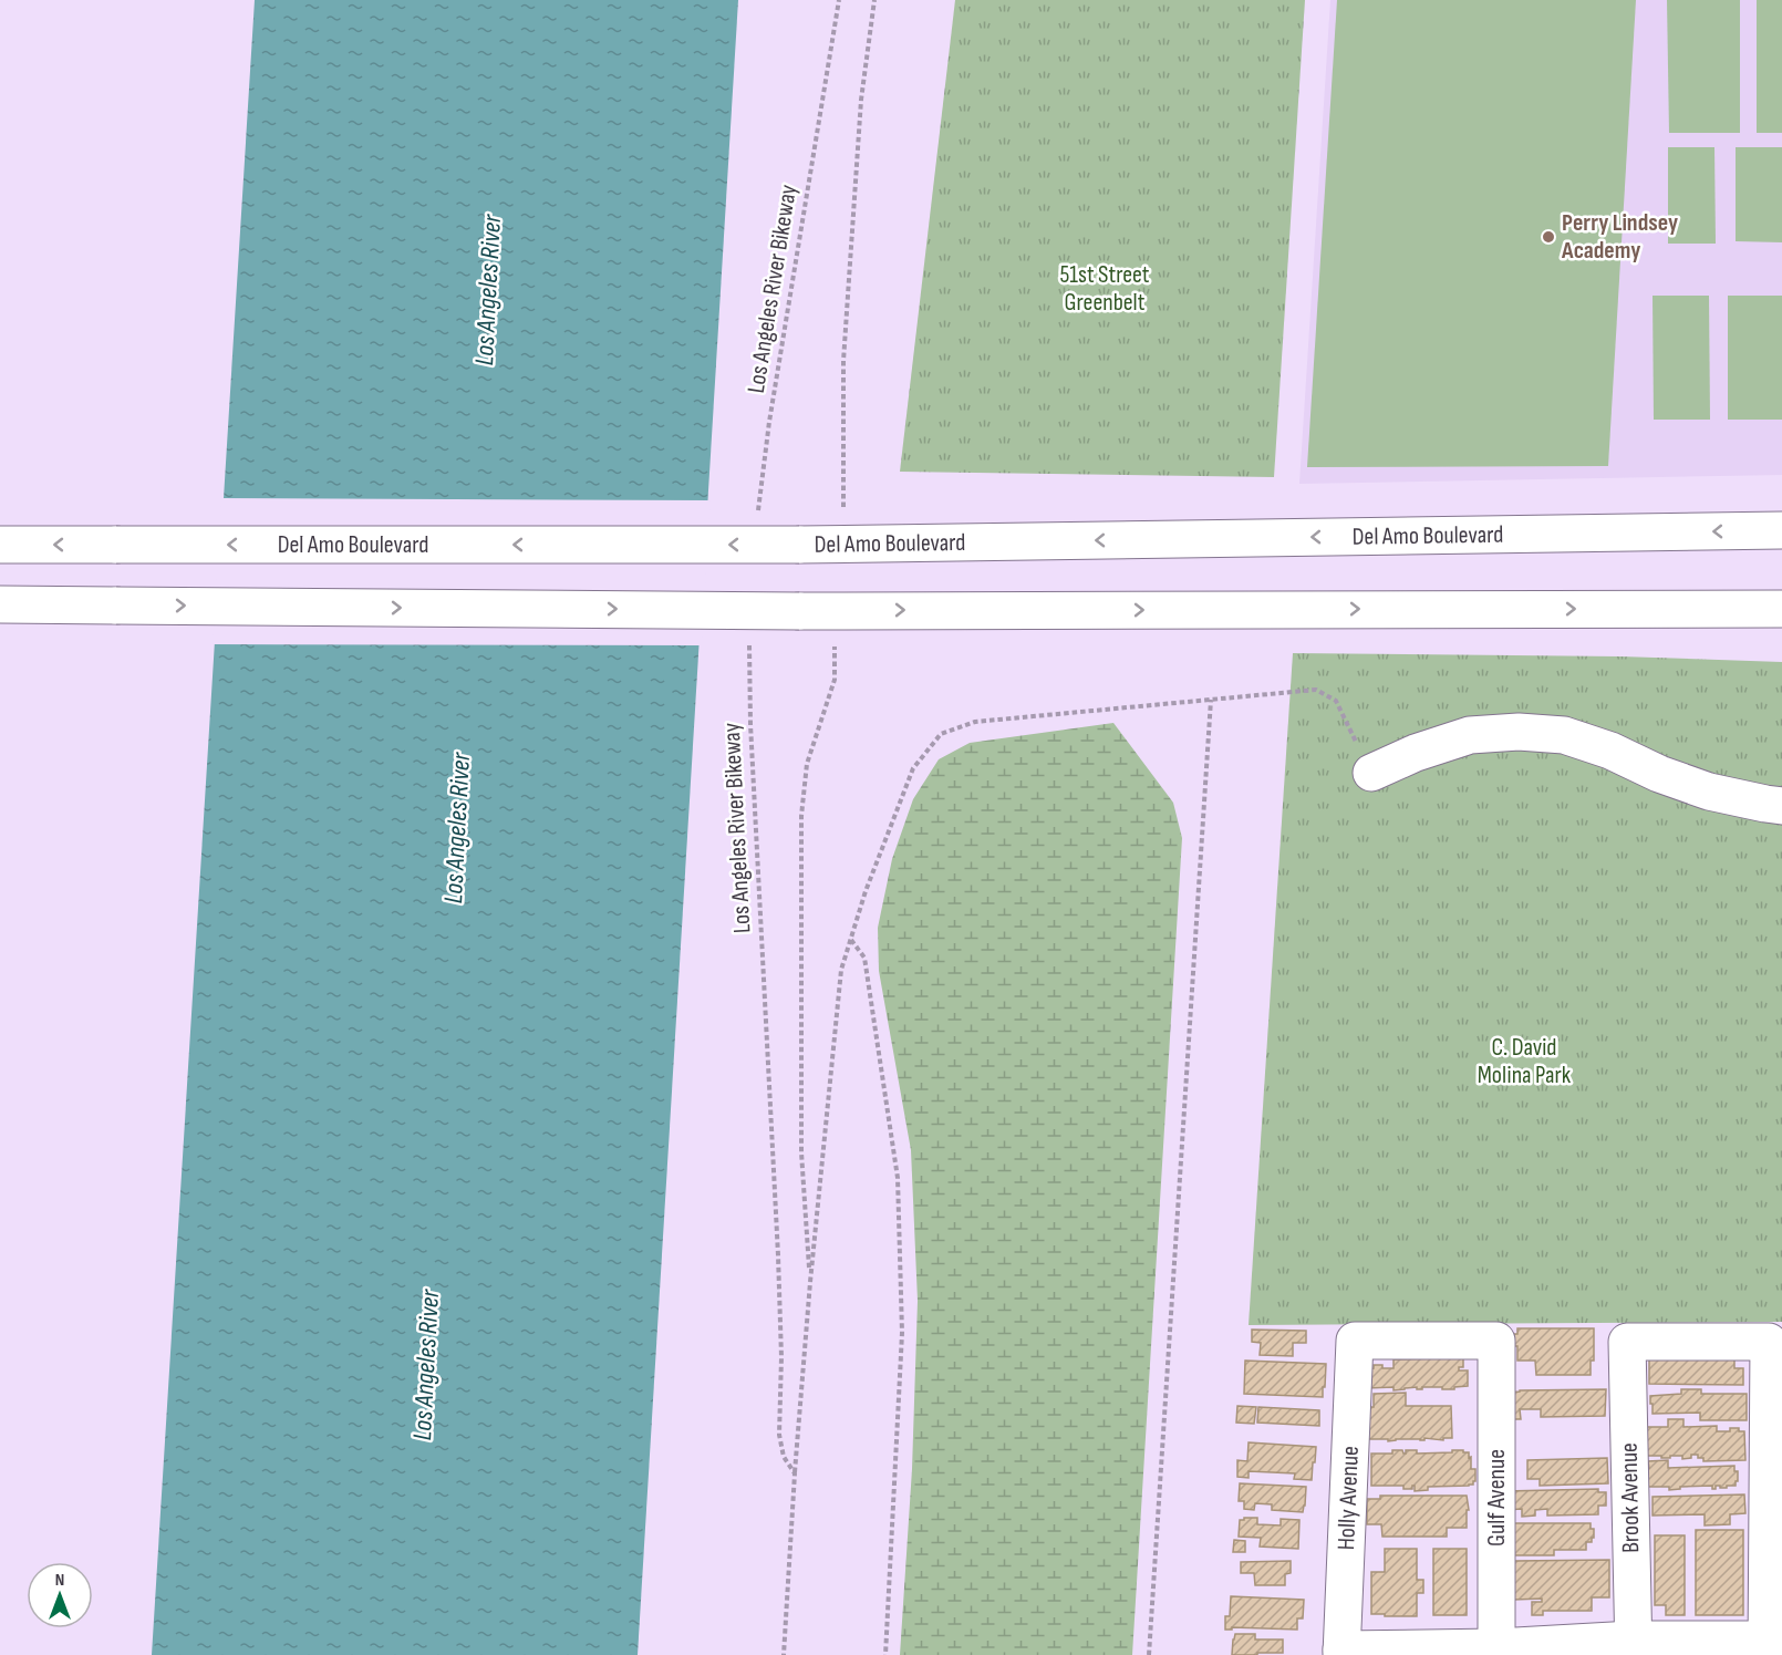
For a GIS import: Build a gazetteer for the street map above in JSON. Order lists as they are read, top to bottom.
{
  "streets": {
    "main road": [
      "Del Amo Boulevard",
      "Holly Avenue",
      "Gulf Avenue",
      "Brook Avenue"
    ],
    "path": ["Los Angeles River Bikeway"]
  },
  "crossings": [
    ["Holly Avenue", "Gulf Avenue"]
  ],
  "water": ["Los Angeles River"],
  "parks": ["51st Street Greenbelt", "C. David Molina Park"],
  "places": ["Perry Lindsey Academy"],
  "north": "top"
}
